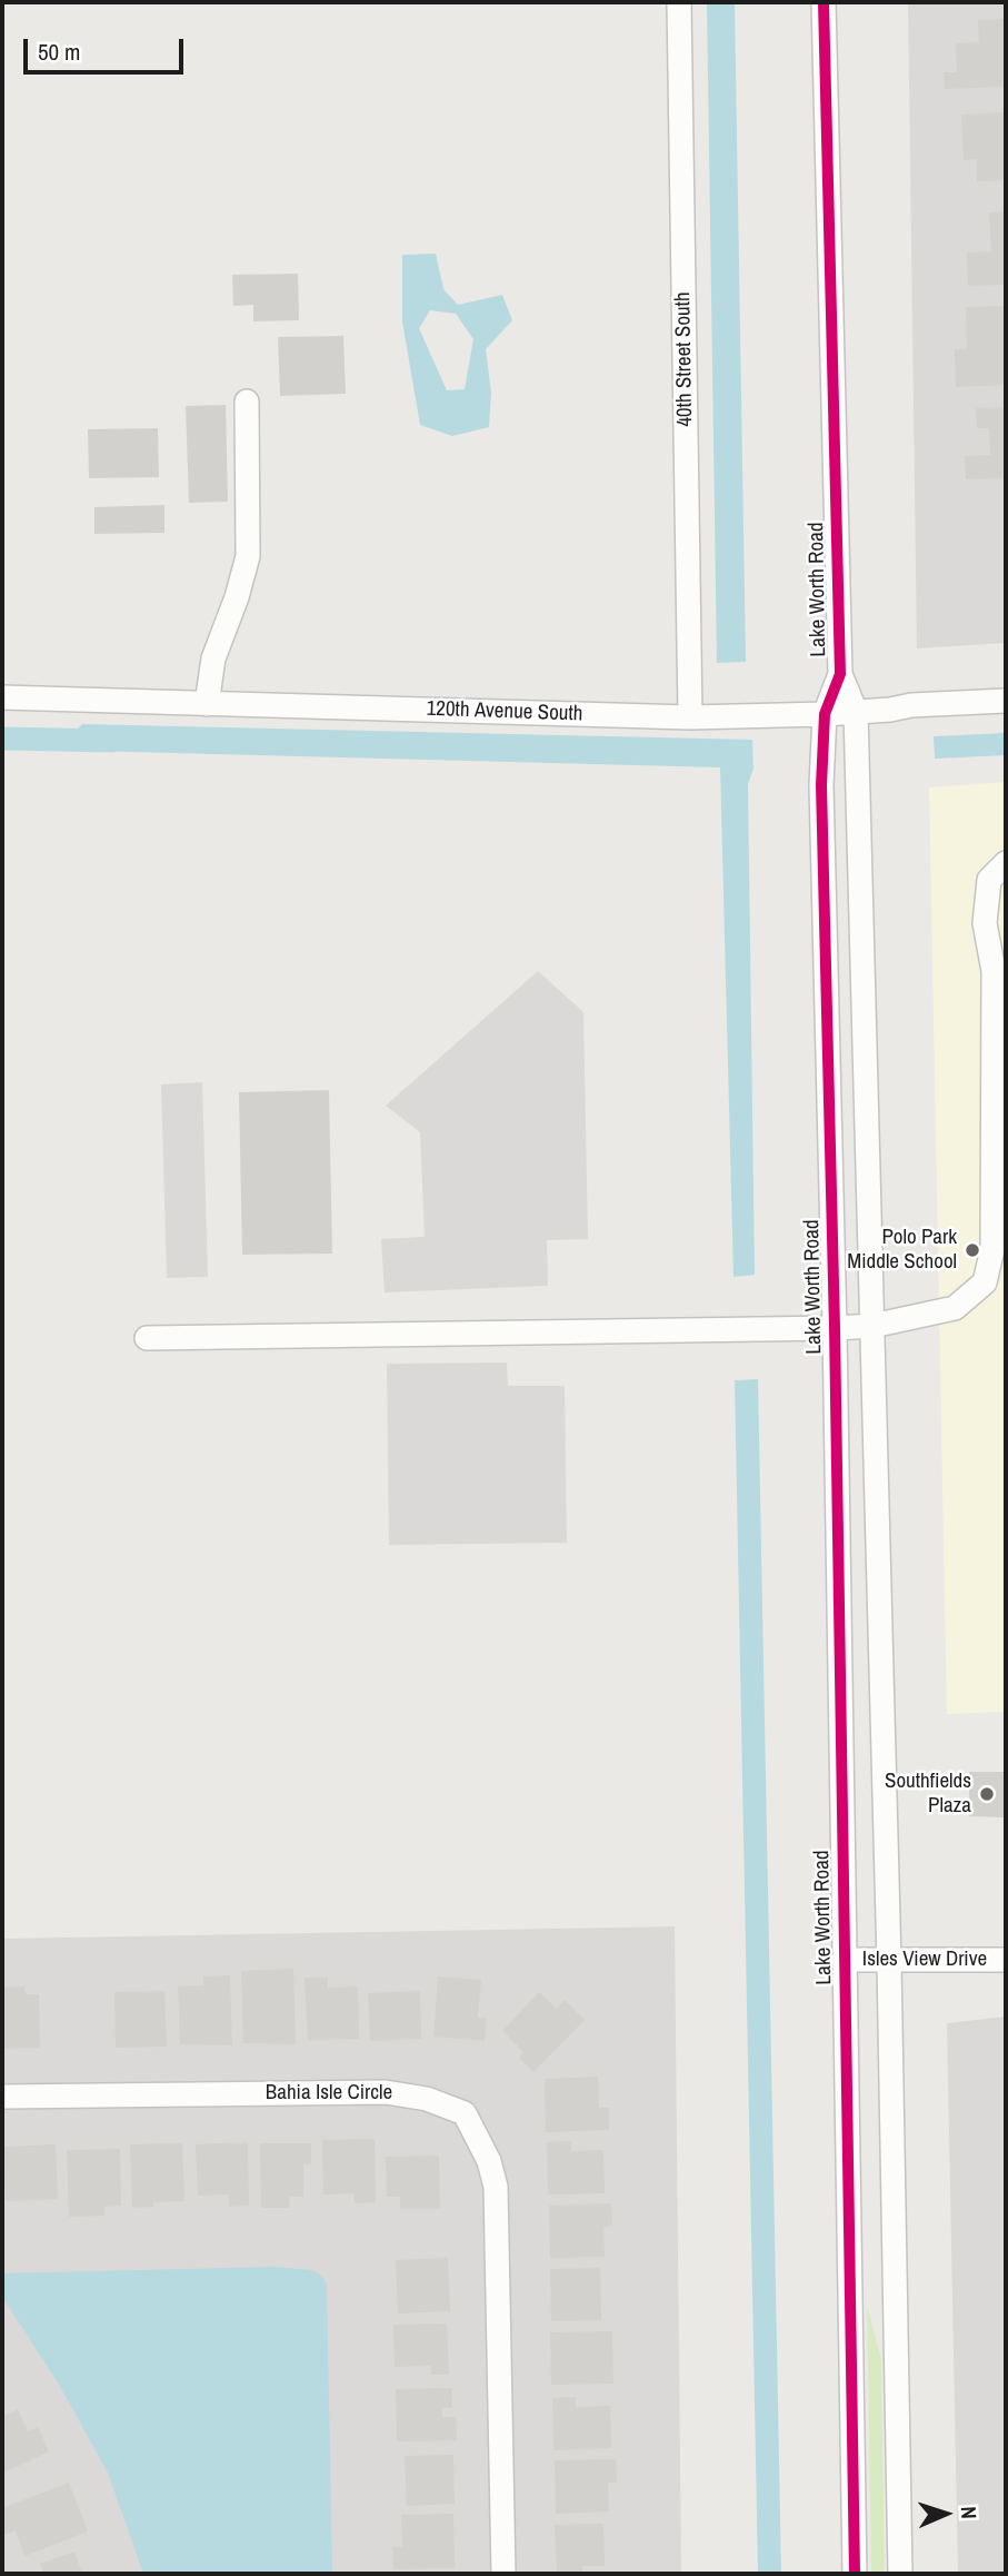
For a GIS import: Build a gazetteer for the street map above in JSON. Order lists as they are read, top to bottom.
{
  "streets": {
    "street": [
      "40th Street South",
      "Lake Worth Road",
      "120th Avenue South",
      "Isles View Drive",
      "Bahia Isle Circle"
    ]
  },
  "crossings": [
    ["40th Street South", "120th Avenue South"],
    ["Lake Worth Road", "120th Avenue South"],
    ["Lake Worth Road", "Isles View Drive"]
  ],
  "places": ["Polo Park Middle School", "Southfields Plaza"],
  "scale_bar": "50 m",
  "north": "right"
}
